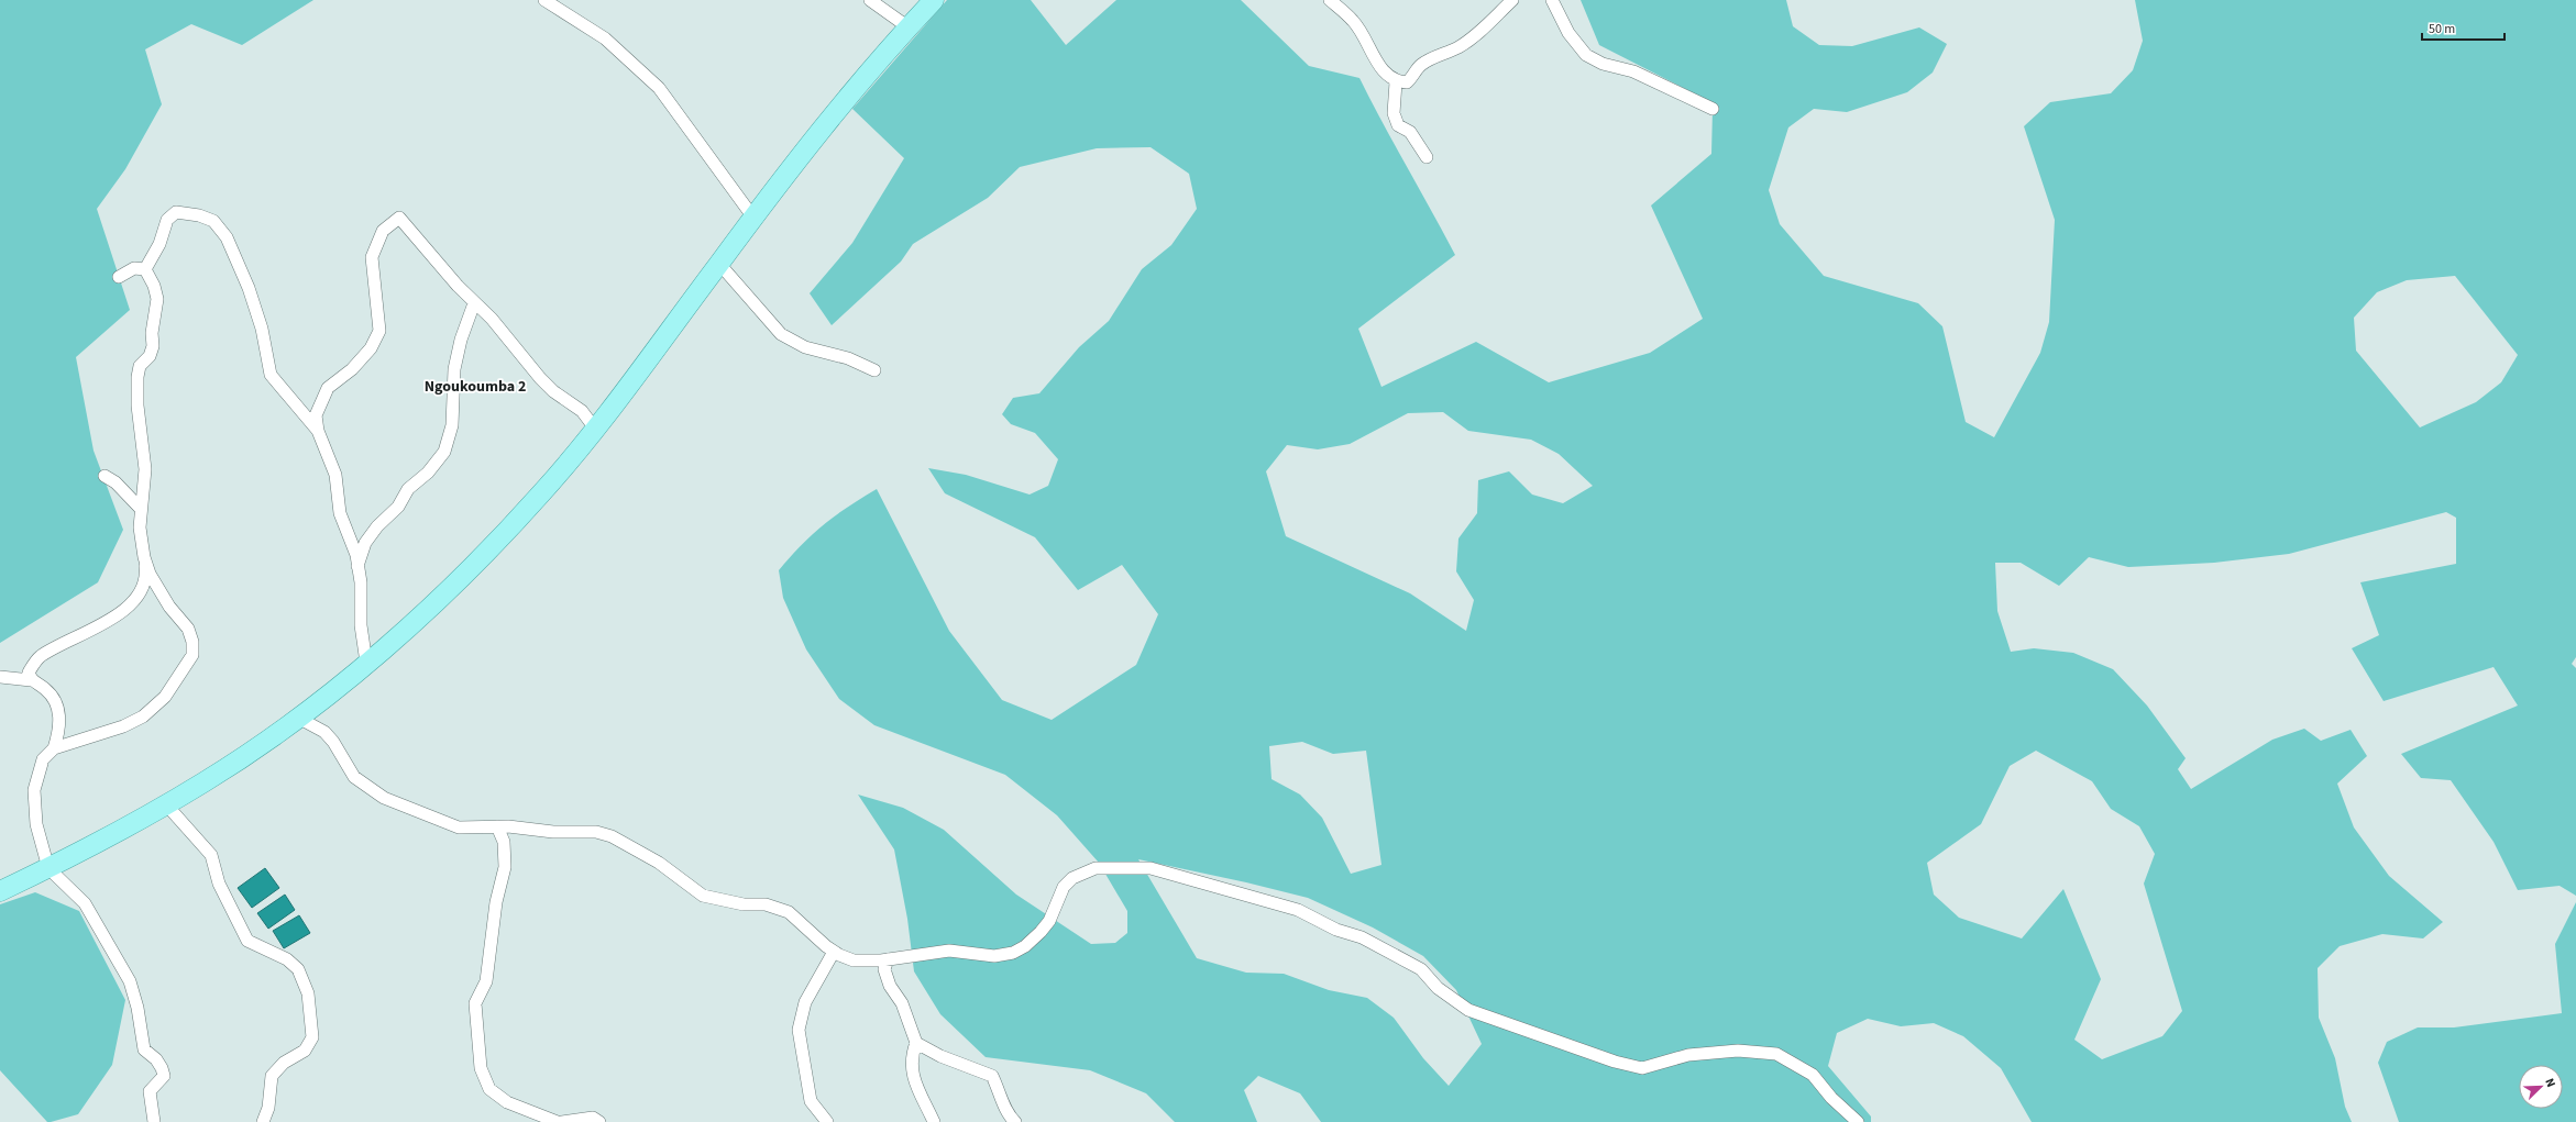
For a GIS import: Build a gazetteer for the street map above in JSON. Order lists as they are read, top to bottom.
{
  "districts": ["Ngoukoumba 2"],
  "scale_bar": "50 m",
  "north": "top right"
}
